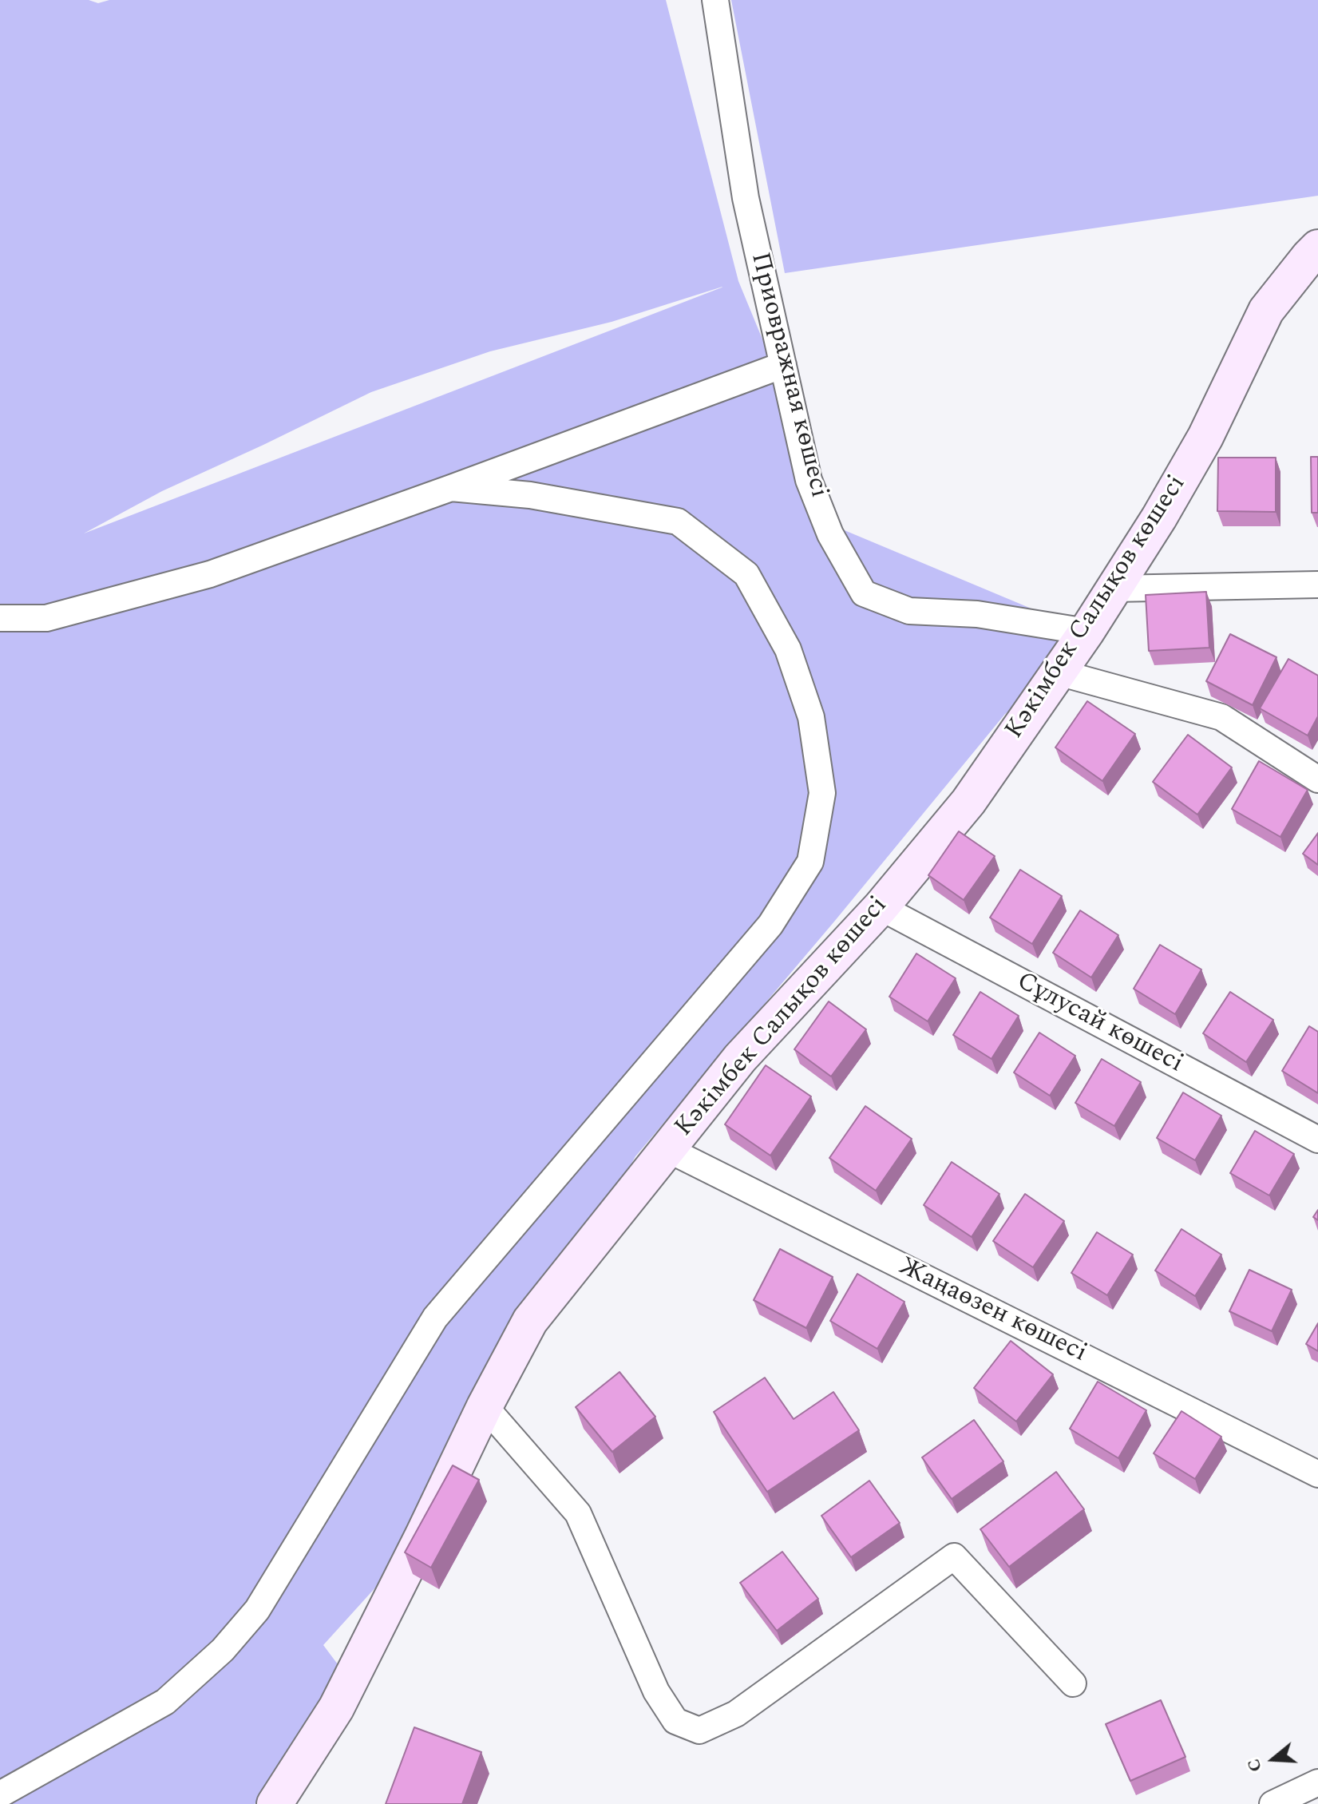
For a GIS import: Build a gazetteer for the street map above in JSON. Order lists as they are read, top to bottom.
{
  "streets": {
    "street": [
      "Приовражная көшесі",
      "Кәкімбек Салықов көшесі",
      "Сұлусай көшесі",
      "Жаңаөзен көшесі"
    ]
  },
  "crossings": [
    ["Приовражная көшесі", "Кәкімбек Салықов көшесі"],
    ["Кәкімбек Салықов көшесі", "Сұлусай көшесі"],
    ["Кәкімбек Салықов көшесі", "Жаңаөзен көшесі"]
  ],
  "north": "left"
}
